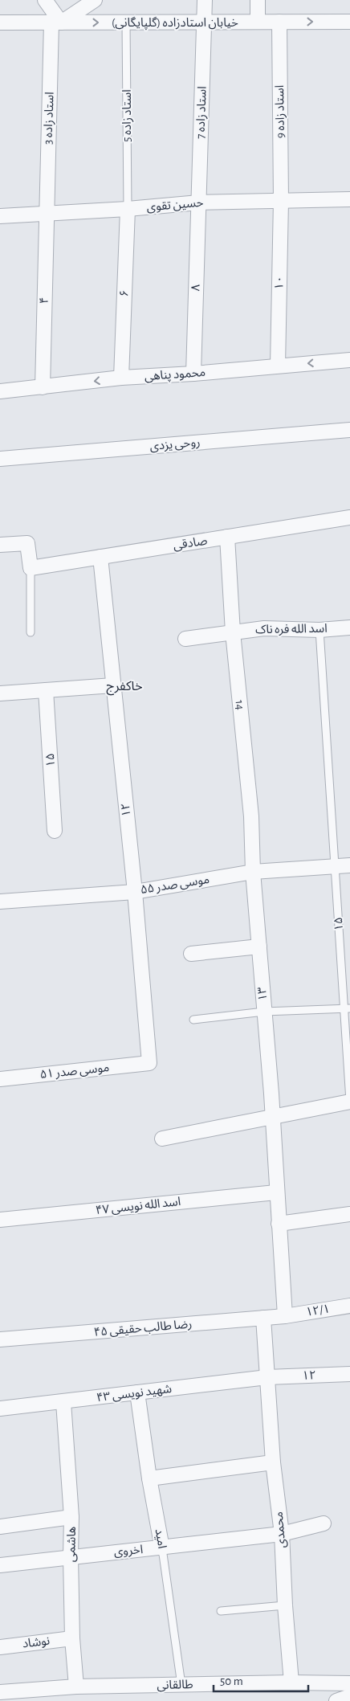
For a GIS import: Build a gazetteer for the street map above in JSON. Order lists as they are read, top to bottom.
{
  "streets": {
    "street": [
      "خیابان استادزاده (گلپایگانی)",
      "استاد زاده 9",
      "استاد زاده 7",
      "استاد زاده 3",
      "حسین تقوی",
      "۱۰",
      "۸",
      "۶",
      "۴",
      "محمود پناهی",
      "روحی یزدی",
      "صادقی",
      "اسد الله فره ناک",
      "14",
      "۱۵",
      "۱۲",
      "موسی صدر ۵۵",
      "۱۳",
      "موسی صدر ۵۱",
      "۴۷ اسد الله نویسی",
      "۱۲/۱",
      "۴۵ رضا طالب حقیقی",
      "۴۳ شهید نویسی",
      "محمدی",
      "امید",
      "هاشمی",
      "اخروی",
      "نوشاد",
      "طالقانی"
    ],
    "lane": ["استاد زاده 5"]
  },
  "crossings": [
    ["خیابان استادزاده (گلپایگانی)", "استاد زاده 9"],
    ["خیابان استادزاده (گلپایگانی)", "استاد زاده 7"],
    ["خیابان استادزاده (گلپایگانی)", "استاد زاده 5"],
    ["خیابان استادزاده (گلپایگانی)", "استاد زاده 3"],
    ["استاد زاده 9", "حسین تقوی"],
    ["استاد زاده 9", "۱۰"],
    ["استاد زاده 7", "حسین تقوی"],
    ["استاد زاده 7", "۸"],
    ["استاد زاده 5", "حسین تقوی"],
    ["استاد زاده 5", "۶"],
    ["استاد زاده 3", "حسین تقوی"],
    ["استاد زاده 3", "۴"],
    ["حسین تقوی", "۱۰"],
    ["حسین تقوی", "۸"],
    ["حسین تقوی", "۶"],
    ["حسین تقوی", "۴"],
    ["۱۰", "محمود پناهی"],
    ["۸", "محمود پناهی"],
    ["۶", "محمود پناهی"],
    ["۴", "محمود پناهی"],
    ["صادقی", "14"],
    ["صادقی", "۱۲"],
    ["اسد الله فره ناک", "14"],
    ["اسد الله فره ناک", "۱۵"],
    ["14", "موسی صدر ۵۵"],
    ["14", "۱۳"],
    ["۱۵", "موسی صدر ۵۵"],
    ["۱۲", "موسی صدر ۵۵"],
    ["۱۲", "موسی صدر ۵۱"],
    ["۱۲", "۴۳ شهید نویسی"],
    ["۱۲", "محمدی"],
    ["موسی صدر ۵۵", "۱۳"],
    ["۱۳", "۴۷ اسد الله نویسی"],
    ["۱۳", "۱۲/۱"],
    ["۱۳", "۴۵ رضا طالب حقیقی"],
    ["۱۲/۱", "۴۵ رضا طالب حقیقی"],
    ["۴۵ رضا طالب حقیقی", "محمدی"],
    ["۴۳ شهید نویسی", "محمدی"],
    ["۴۳ شهید نویسی", "امید"],
    ["۴۳ شهید نویسی", "هاشمی"],
    ["محمدی", "اخروی"],
    ["محمدی", "طالقانی"],
    ["امید", "اخروی"],
    ["امید", "طالقانی"],
    ["هاشمی", "اخروی"],
    ["هاشمی", "نوشاد"],
    ["هاشمی", "طالقانی"]
  ],
  "one_way": ["خیابان استادزاده (گلپایگانی)", "محمود پناهی"],
  "districts": ["خاکفرج"],
  "scale_bar": "50 m"
}
